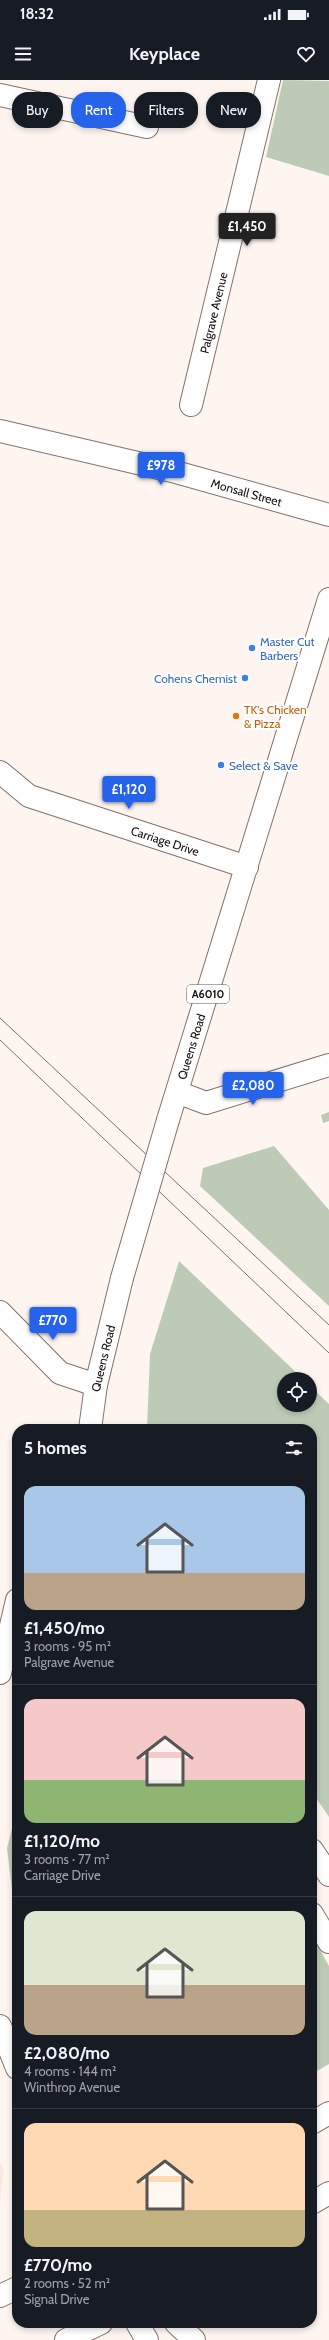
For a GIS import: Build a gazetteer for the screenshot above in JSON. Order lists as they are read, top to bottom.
{
  "streets": {
    "main road": [
      "Palgrave Avenue",
      "Monsall Street",
      "Carriage Drive",
      "A6010",
      "Queens Road"
    ]
  },
  "crossings": [
    ["Carriage Drive", "Queens Road"]
  ],
  "places": [
    "Master Cut Barbers",
    "Cohens Chemist",
    "TK's Chicken & Pizza",
    "Select & Save"
  ],
  "page": {
    "status": "18:32",
    "header": "Keyplace",
    "chip": [
      "Buy",
      "Rent",
      "Filters",
      "New"
    ],
    "price": [
      "£1,450",
      "£978",
      "£1,120",
      "£2,080",
      "£770"
    ],
    "heading": "5 homes",
    "list": [
      {
        "name": "£1,450/mo",
        "note": "3 rooms · 95 m² · Palgrave Avenue"
      },
      {
        "name": "£1,120/mo",
        "note": "3 rooms · 77 m² · Carriage Drive"
      },
      {
        "name": "£2,080/mo",
        "note": "4 rooms · 144 m² · Winthrop Avenue"
      },
      {
        "name": "£770/mo",
        "note": "2 rooms · 52 m² · Signal Drive"
      }
    ]
  }
}
